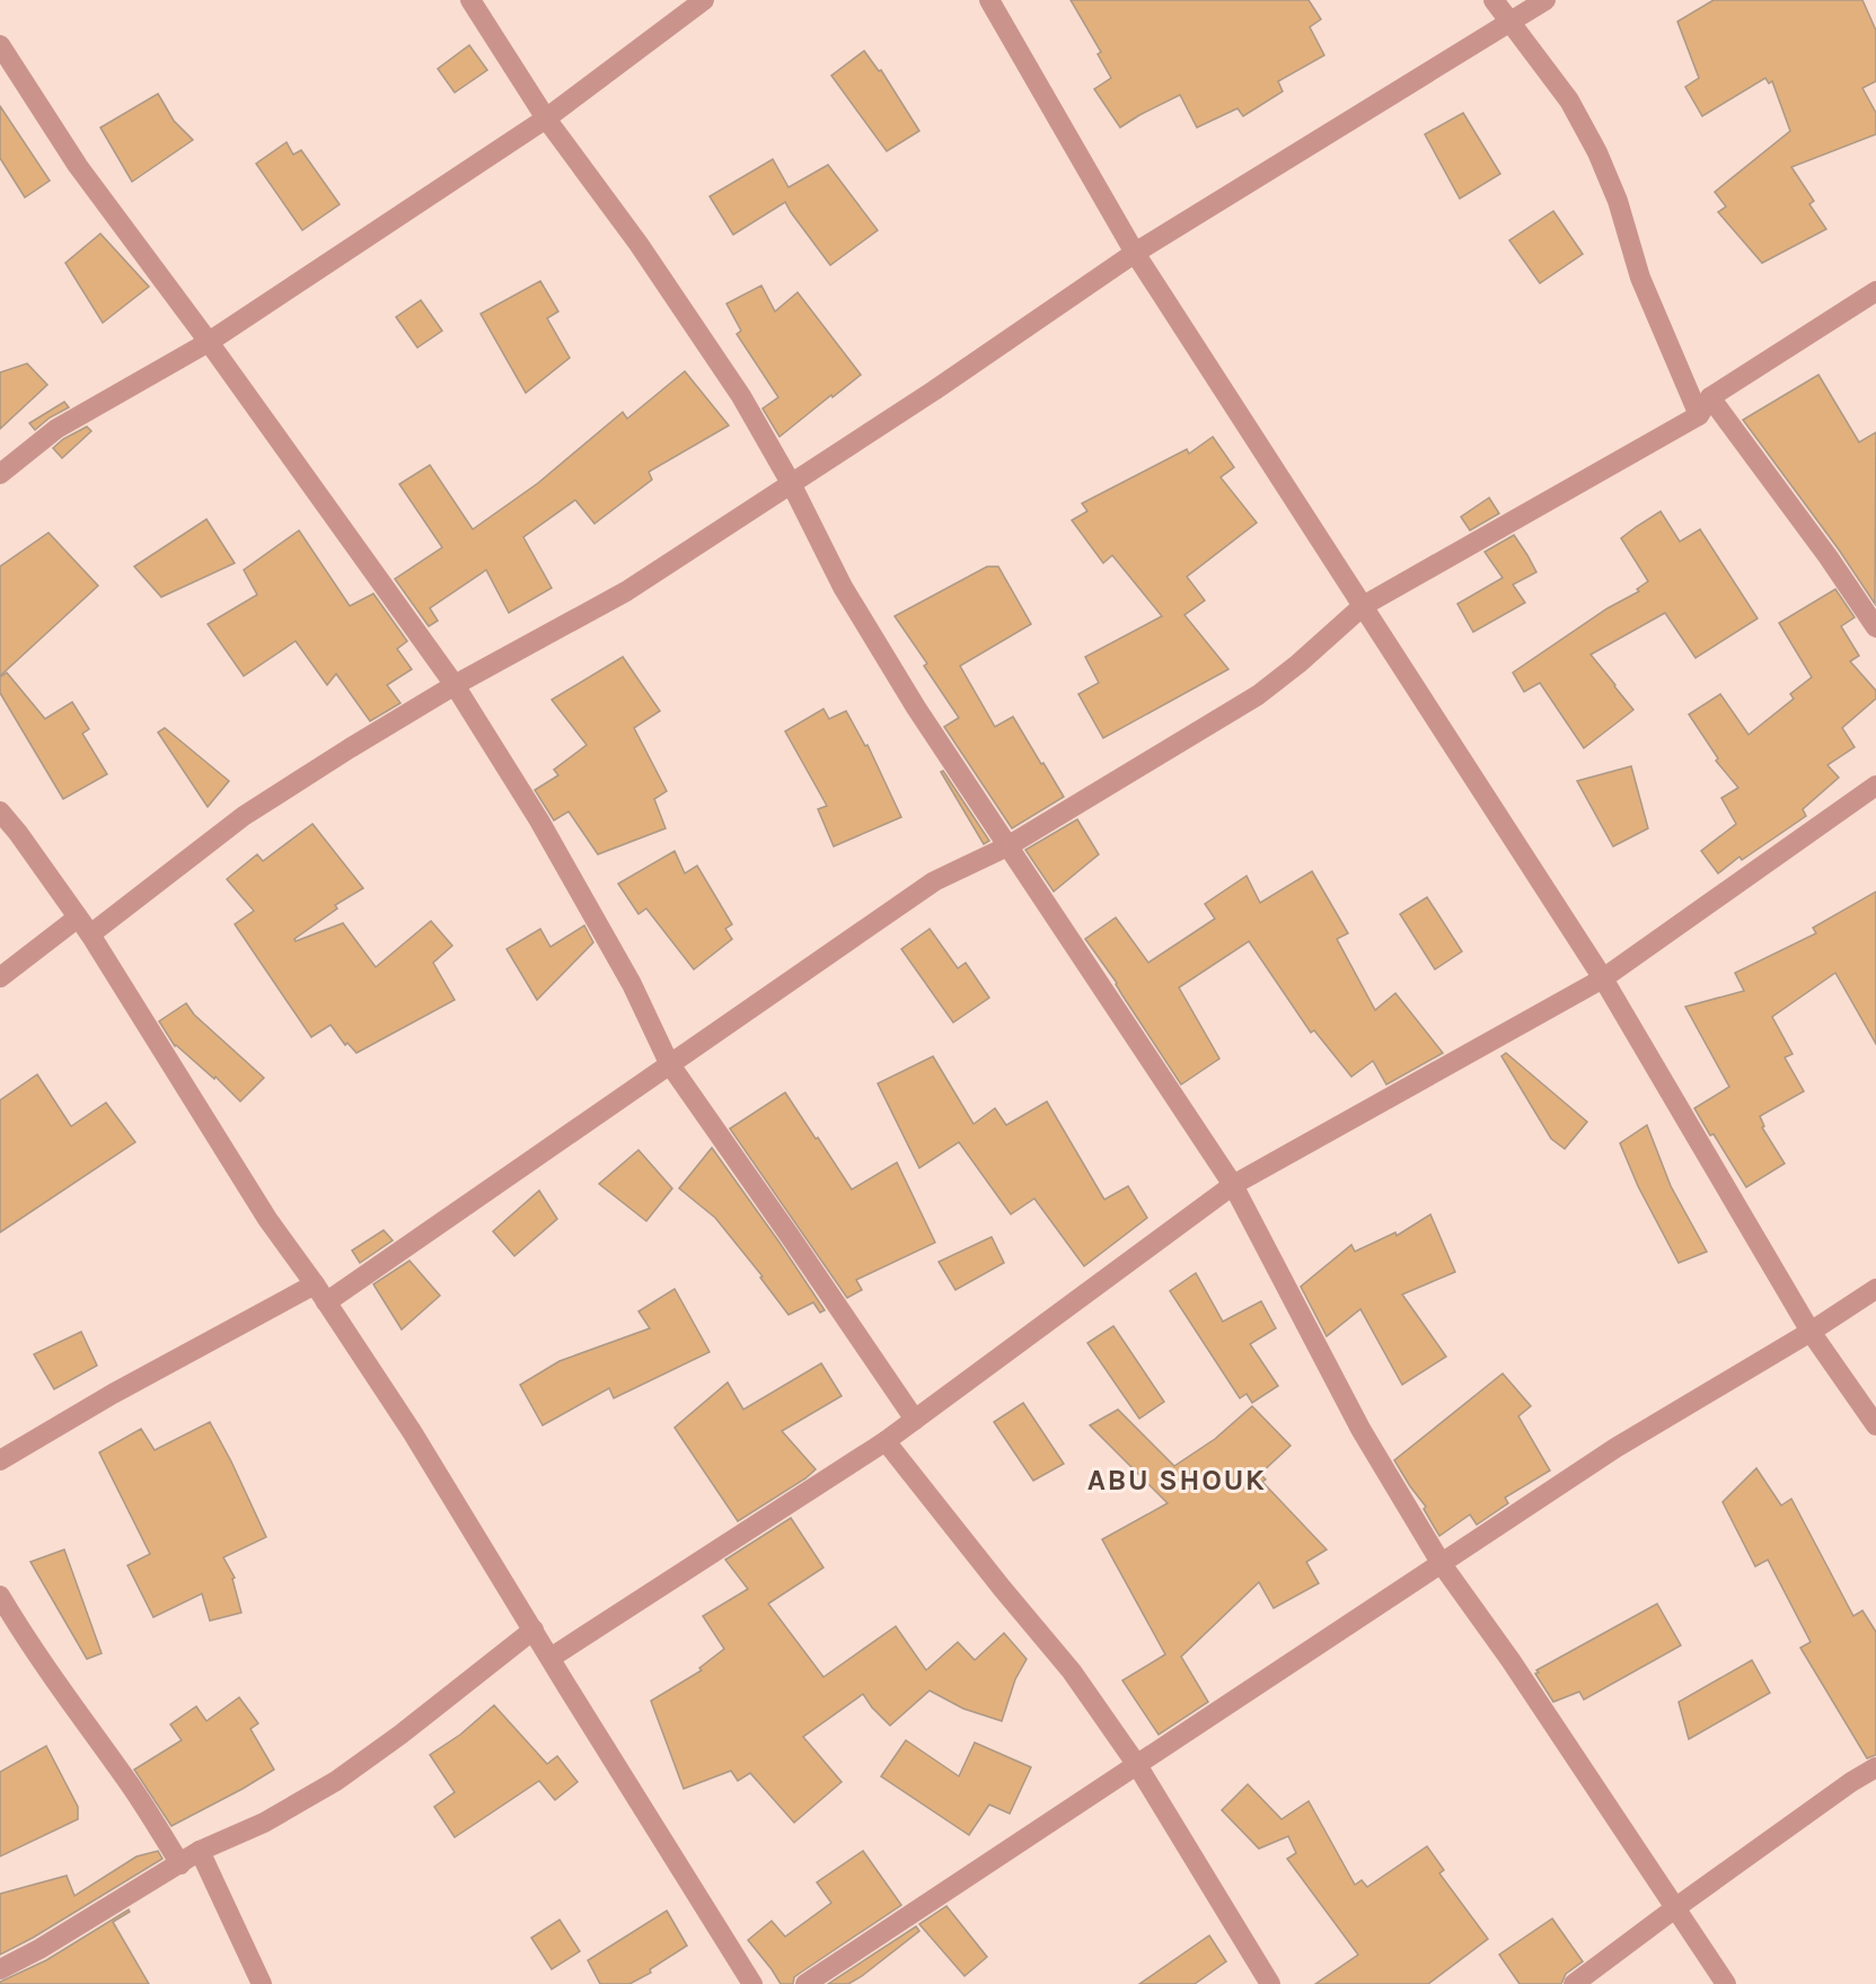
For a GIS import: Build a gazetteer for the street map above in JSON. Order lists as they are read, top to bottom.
{
  "districts": ["ABU SHOUK"]
}
